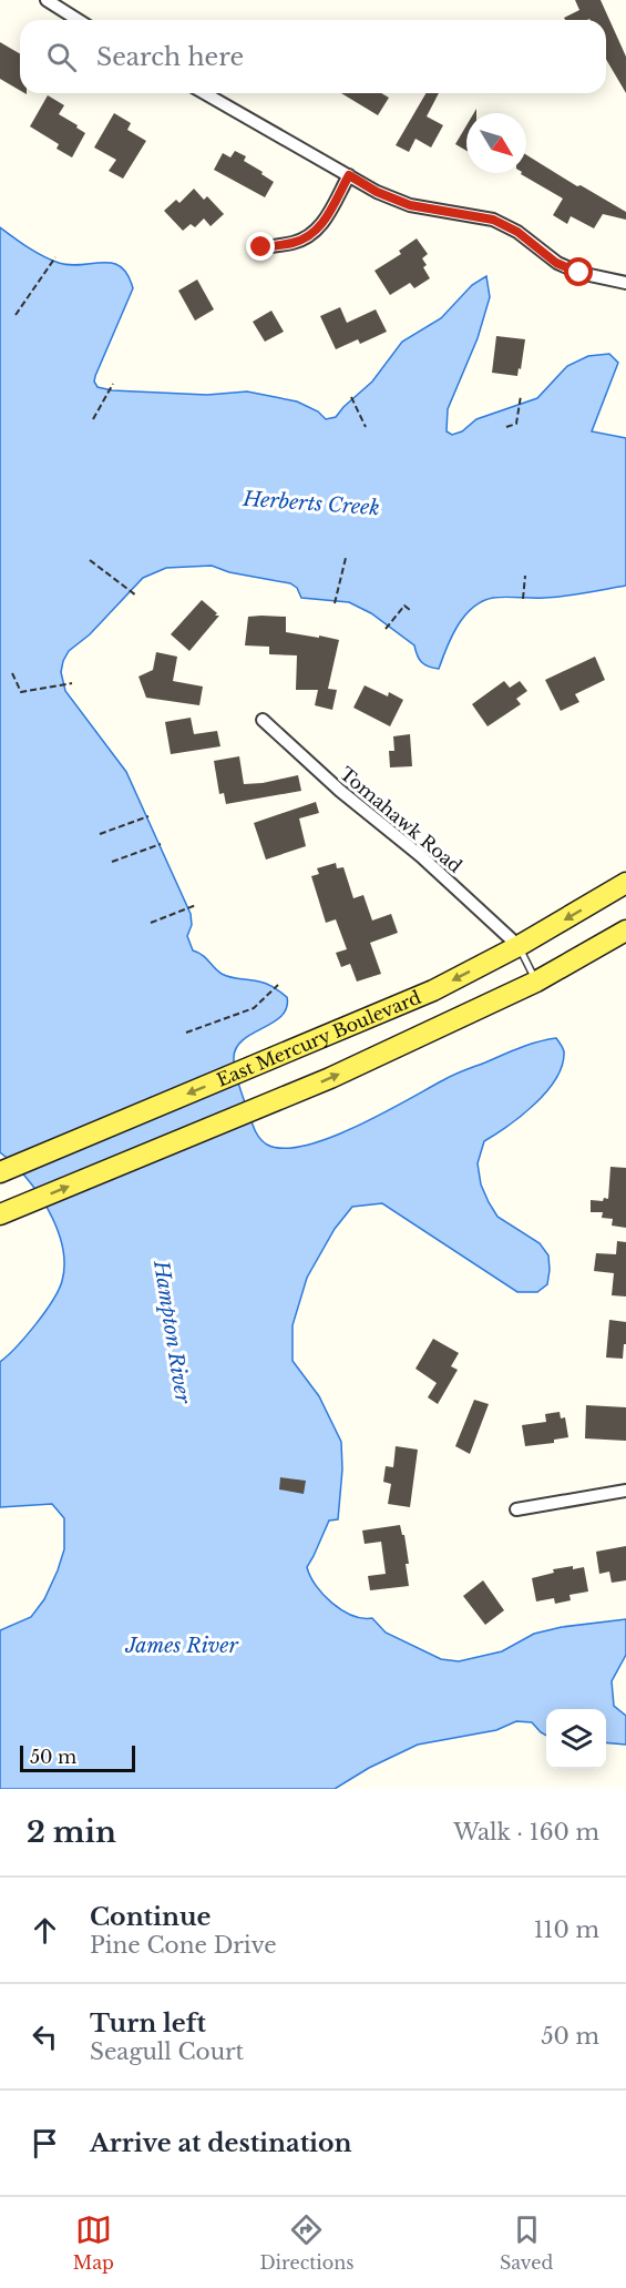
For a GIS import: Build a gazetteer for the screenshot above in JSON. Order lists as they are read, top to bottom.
{
  "streets": {
    "main road": ["East Mercury Boulevard"],
    "street": ["Tomahawk Road"]
  },
  "crossings": [
    ["Tomahawk Road", "East Mercury Boulevard"]
  ],
  "water": ["Herberts Creek", "Hampton River", "James River"],
  "scale_bar": "50 m",
  "north": "bottom right",
  "page": {
    "search": "Search here",
    "scale": "50 m",
    "heading": ["2 min", "Walk · 160 m"],
    "list": [
      ["Continue", "Pine Cone Drive", "110 m"],
      ["Turn left", "Seagull Court", "50 m"],
      "Arrive at destination"
    ],
    "nav": ["Map", "Directions", "Saved"]
  }
}
